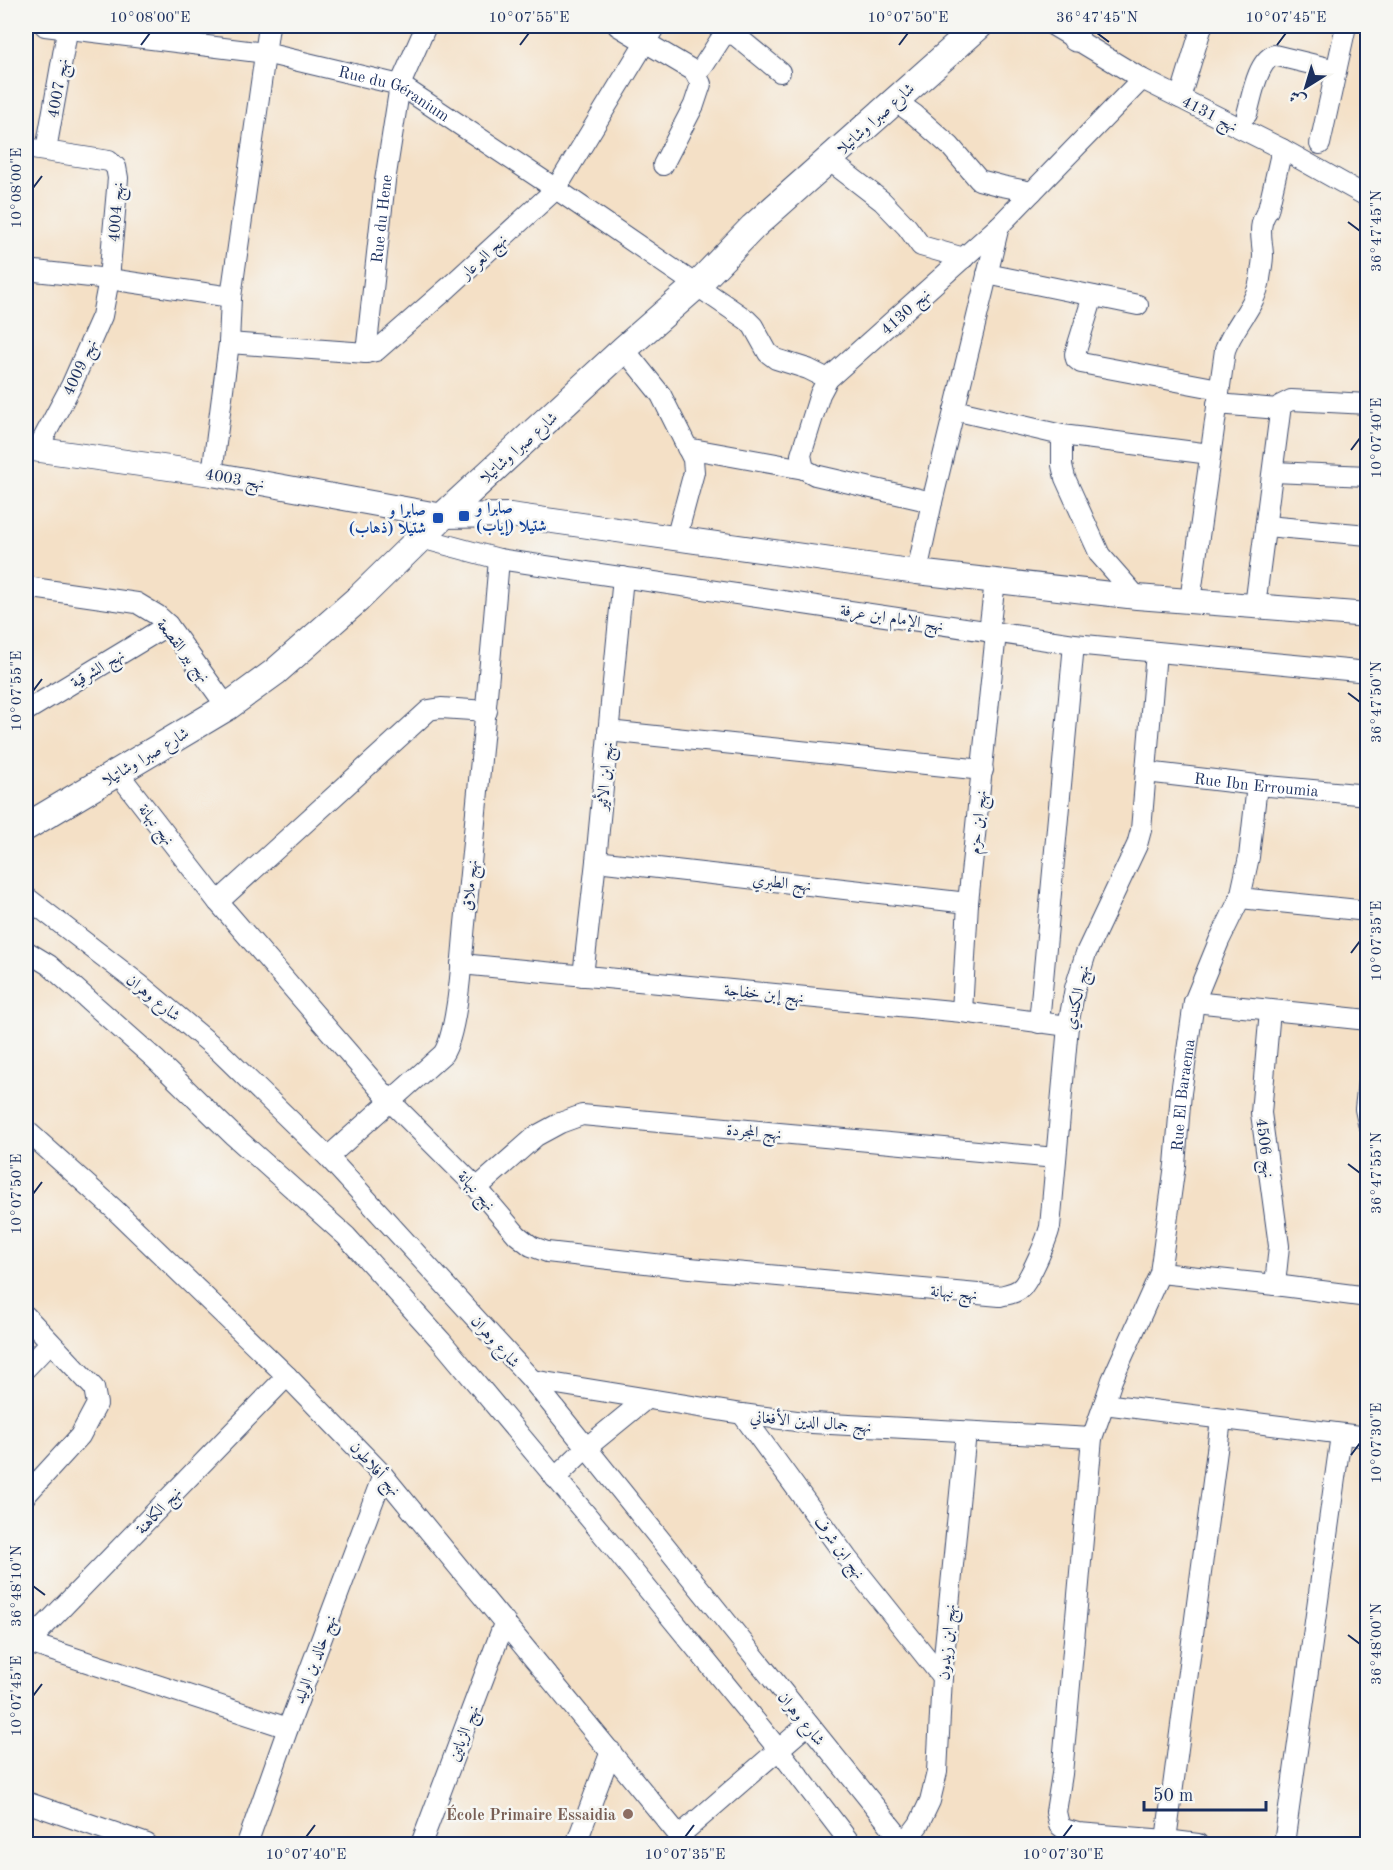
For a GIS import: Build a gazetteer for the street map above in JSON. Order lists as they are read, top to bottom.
{
  "streets": {
    "main road": ["شارع صبرا وشاتيلا"],
    "street": [
      "نهج 4007",
      "Rue du Géranium",
      "نهج 4131",
      "نهج 4004",
      "Rue du Hene",
      "نهج العرعار",
      "نهج 4130",
      "نهج 4009",
      "نهج 4003",
      "نهج الإمام ابن عرفة",
      "نهج بير القصعة",
      "نهج الشرقية",
      "نهج ابن الأثير",
      "Rue Ibn Erroumia",
      "نهج ابن حزم",
      "نهج نبهانة",
      "نهج الطبري",
      "نهج ملاق",
      "نهج إبن خفاجة",
      "شارع وهران",
      "نهج الكندي",
      "Rue El Baraema",
      "نهج المجردة",
      "نهج 4506",
      "نهج جمال الدين الأفغاني",
      "نهج أفلاطون",
      "نهج الكاهنة",
      "نهج ابن شرف",
      "نهج ابن زيدون",
      "نهج خالد بن الوليد",
      "نهج الزياتين"
    ]
  },
  "crossings": [
    ["نهج 4007", "Rue du Géranium"],
    ["نهج 4007", "نهج 4004"],
    ["Rue du Géranium", "شارع صبرا وشاتيلا"],
    ["Rue du Géranium", "Rue du Hene"],
    ["Rue du Géranium", "نهج العرعار"],
    ["Rue du Géranium", "نهج 4130"],
    ["نهج 4131", "نهج 4130"],
    ["شارع صبرا وشاتيلا", "نهج 4003"],
    ["شارع صبرا وشاتيلا", "نهج الإمام ابن عرفة"],
    ["شارع صبرا وشاتيلا", "نهج بير القصعة"],
    ["شارع صبرا وشاتيلا", "نهج نبهانة"],
    ["نهج 4004", "نهج 4009"],
    ["Rue du Hene", "نهج العرعار"],
    ["نهج 4009", "نهج 4003"],
    ["نهج 4003", "نهج ابن حزم"],
    ["نهج الإمام ابن عرفة", "نهج ابن الأثير"],
    ["نهج الإمام ابن عرفة", "نهج ابن حزم"],
    ["نهج الإمام ابن عرفة", "نهج ملاق"],
    ["نهج الإمام ابن عرفة", "نهج الكندي"],
    ["نهج بير القصعة", "نهج الشرقية"],
    ["نهج ابن الأثير", "نهج الطبري"],
    ["نهج ابن الأثير", "نهج إبن خفاجة"],
    ["Rue Ibn Erroumia", "نهج الكندي"],
    ["Rue Ibn Erroumia", "Rue El Baraema"],
    ["نهج ابن حزم", "نهج الطبري"],
    ["نهج ابن حزم", "نهج إبن خفاجة"],
    ["نهج نبهانة", "نهج ملاق"],
    ["نهج نبهانة", "نهج الكندي"],
    ["نهج نبهانة", "نهج المجردة"],
    ["نهج ملاق", "نهج إبن خفاجة"],
    ["نهج ملاق", "شارع وهران"],
    ["نهج إبن خفاجة", "نهج الكندي"],
    ["شارع وهران", "نهج جمال الدين الأفغاني"],
    ["شارع وهران", "نهج ابن زيدون"],
    ["نهج الكندي", "نهج المجردة"],
    ["Rue El Baraema", "نهج جمال الدين الأفغاني"],
    ["نهج جمال الدين الأفغاني", "نهج ابن شرف"],
    ["نهج جمال الدين الأفغاني", "نهج ابن زيدون"],
    ["نهج أفلاطون", "نهج الكاهنة"],
    ["نهج أفلاطون", "نهج خالد بن الوليد"],
    ["نهج أفلاطون", "نهج الزياتين"],
    ["نهج ابن شرف", "نهج ابن زيدون"]
  ],
  "places": {
    "transit": ["صابرا و شتيلا (إياب)", "صابرا و شتيلا (ذهاب)"],
    "other": ["École Primaire Essaidia"]
  },
  "scale_bar": "50 m",
  "north": "bottom left",
  "coordinates": [
    "10°08'00\"E",
    "10°07'55\"E",
    "10°07'50\"E",
    "36°47'45\"N",
    "10°07'45\"E",
    "10°07'40\"E",
    "36°47'50\"N",
    "10°07'35\"E",
    "36°47'55\"N",
    "10°07'30\"E",
    "36°48'10\"N",
    "36°48'00\"N"
  ]
}
